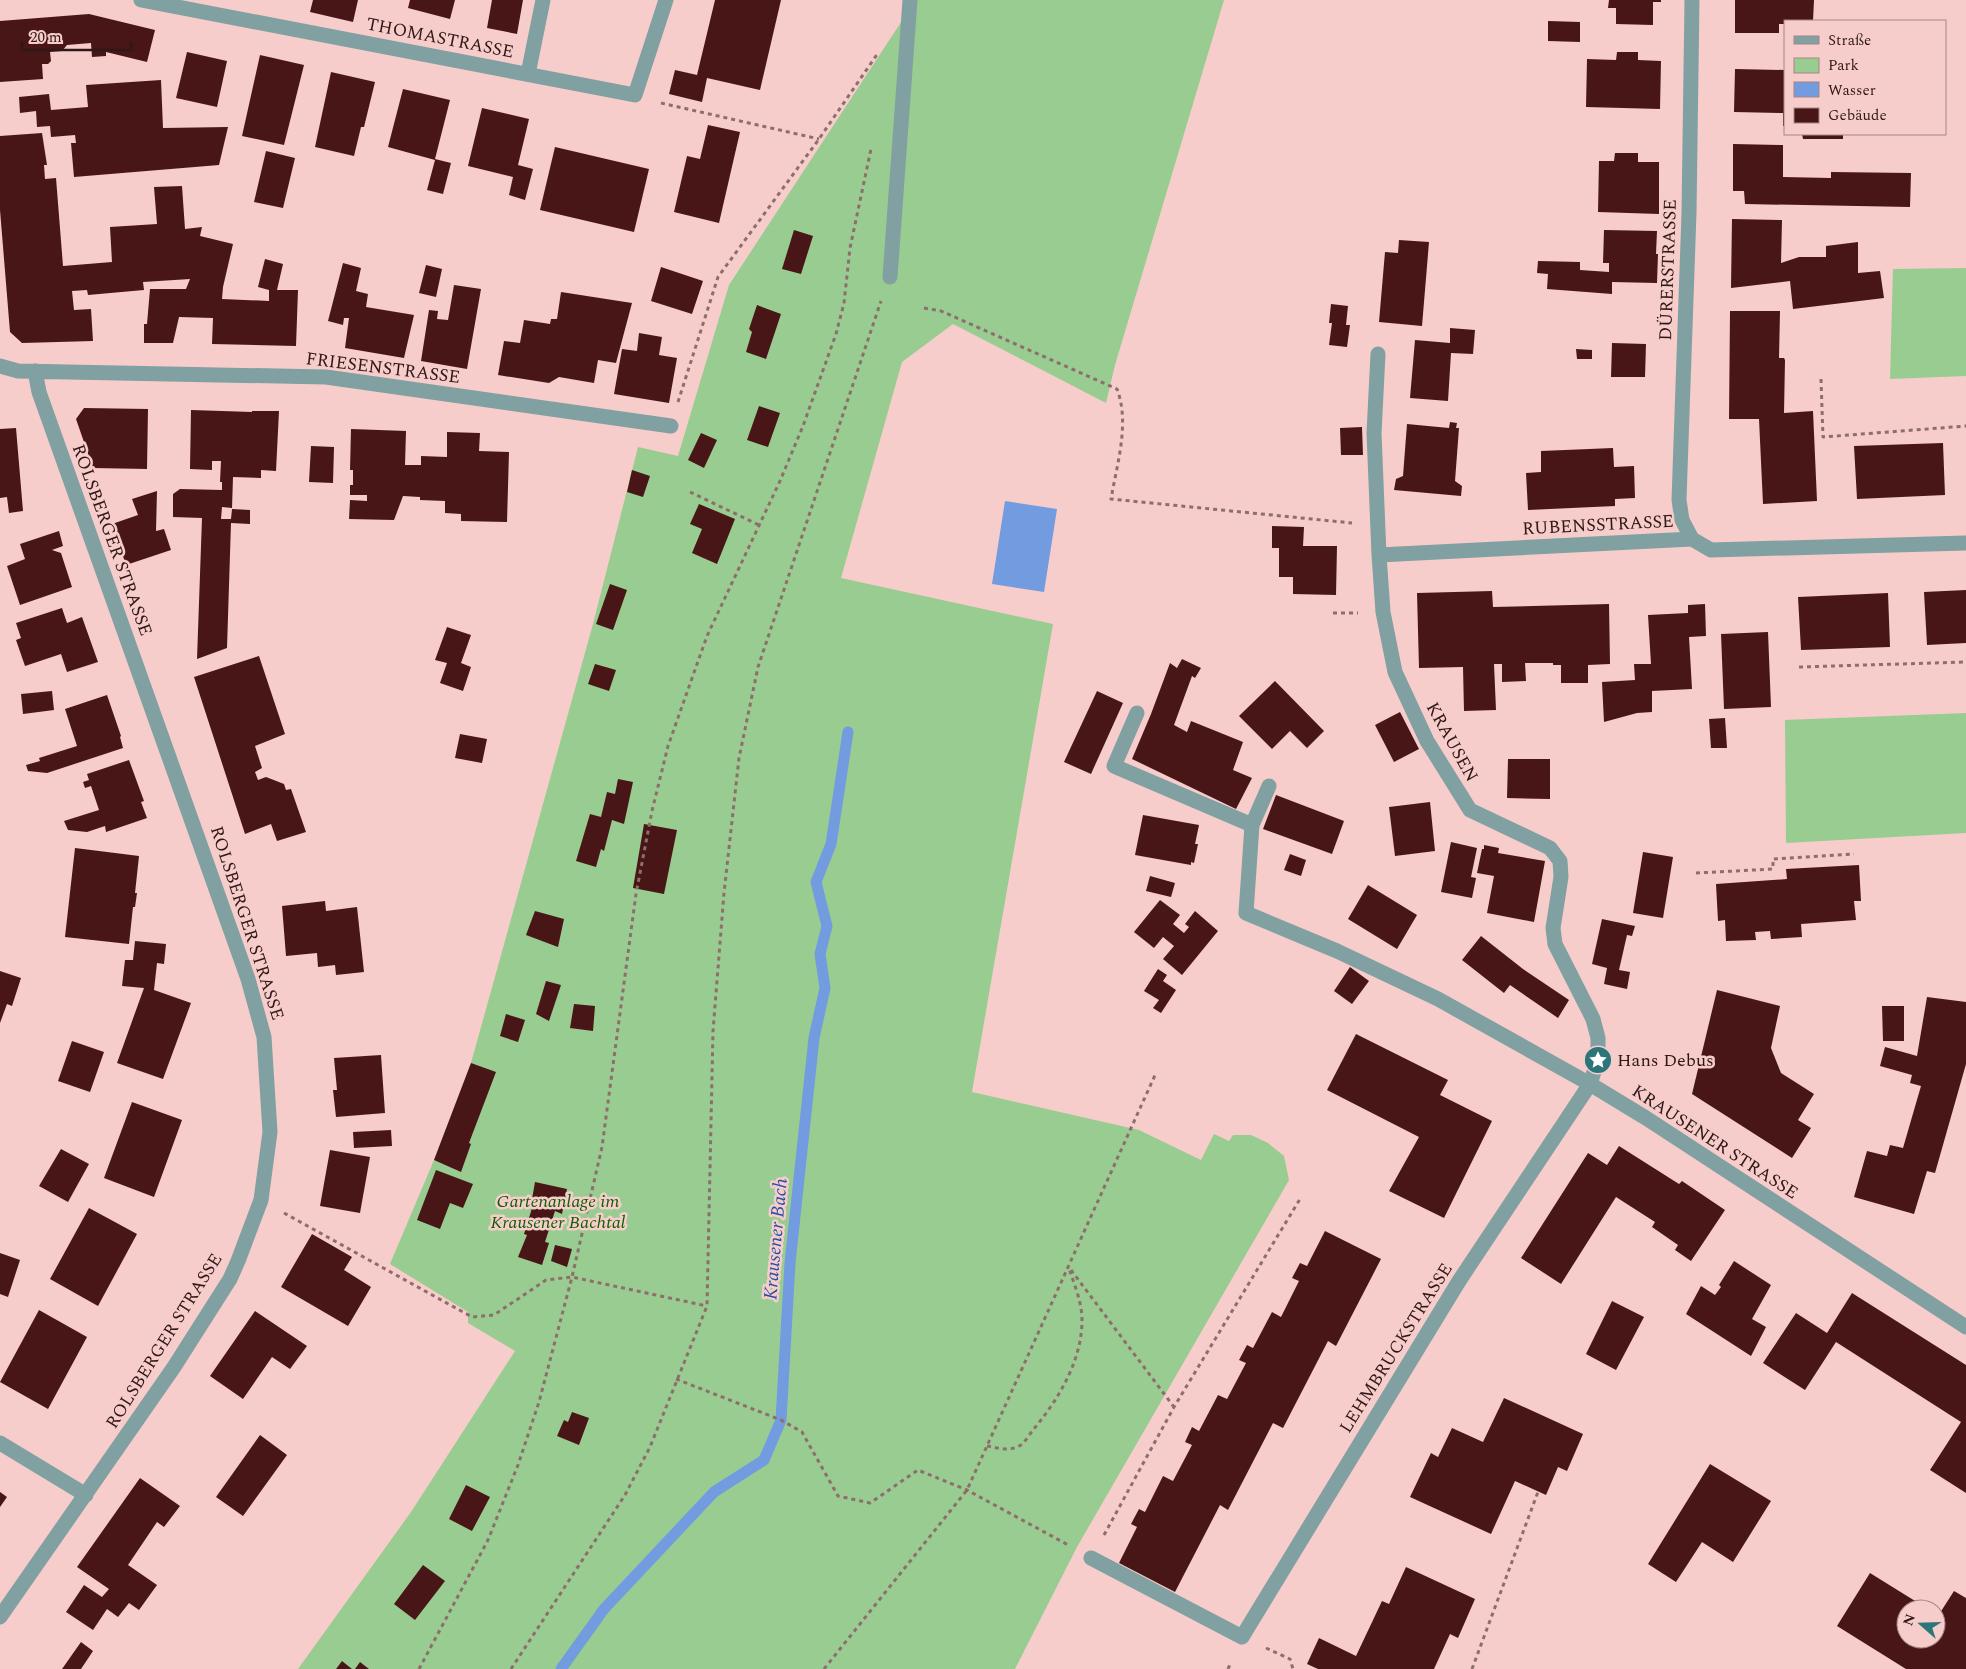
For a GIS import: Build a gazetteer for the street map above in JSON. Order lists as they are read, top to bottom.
{
  "streets": {
    "street": [
      "THOMASTRASSE",
      "DÜRERSTRASSE",
      "FRIESENSTRASSE",
      "RUBENSSTRASSE",
      "ROLSBERGER STRASSE",
      "KRAUSEN",
      "KRAUSENER STRASSE",
      "LEHMBRUCKSTRASSE"
    ]
  },
  "crossings": [
    ["DÜRERSTRASSE", "RUBENSSTRASSE"],
    ["FRIESENSTRASSE", "ROLSBERGER STRASSE"],
    ["RUBENSSTRASSE", "KRAUSEN"],
    ["KRAUSEN", "KRAUSENER STRASSE"],
    ["KRAUSEN", "LEHMBRUCKSTRASSE"],
    ["KRAUSENER STRASSE", "LEHMBRUCKSTRASSE"]
  ],
  "water": ["Krausener Bach"],
  "parks": ["Gartenanlage im Krausener Bachtal"],
  "places": {
    "place": ["Hans Debus"]
  },
  "legend": [
    "Straße",
    "Park",
    "Wasser",
    "Gebäude"
  ],
  "scale_bar": "20 m",
  "north": "left"
}
